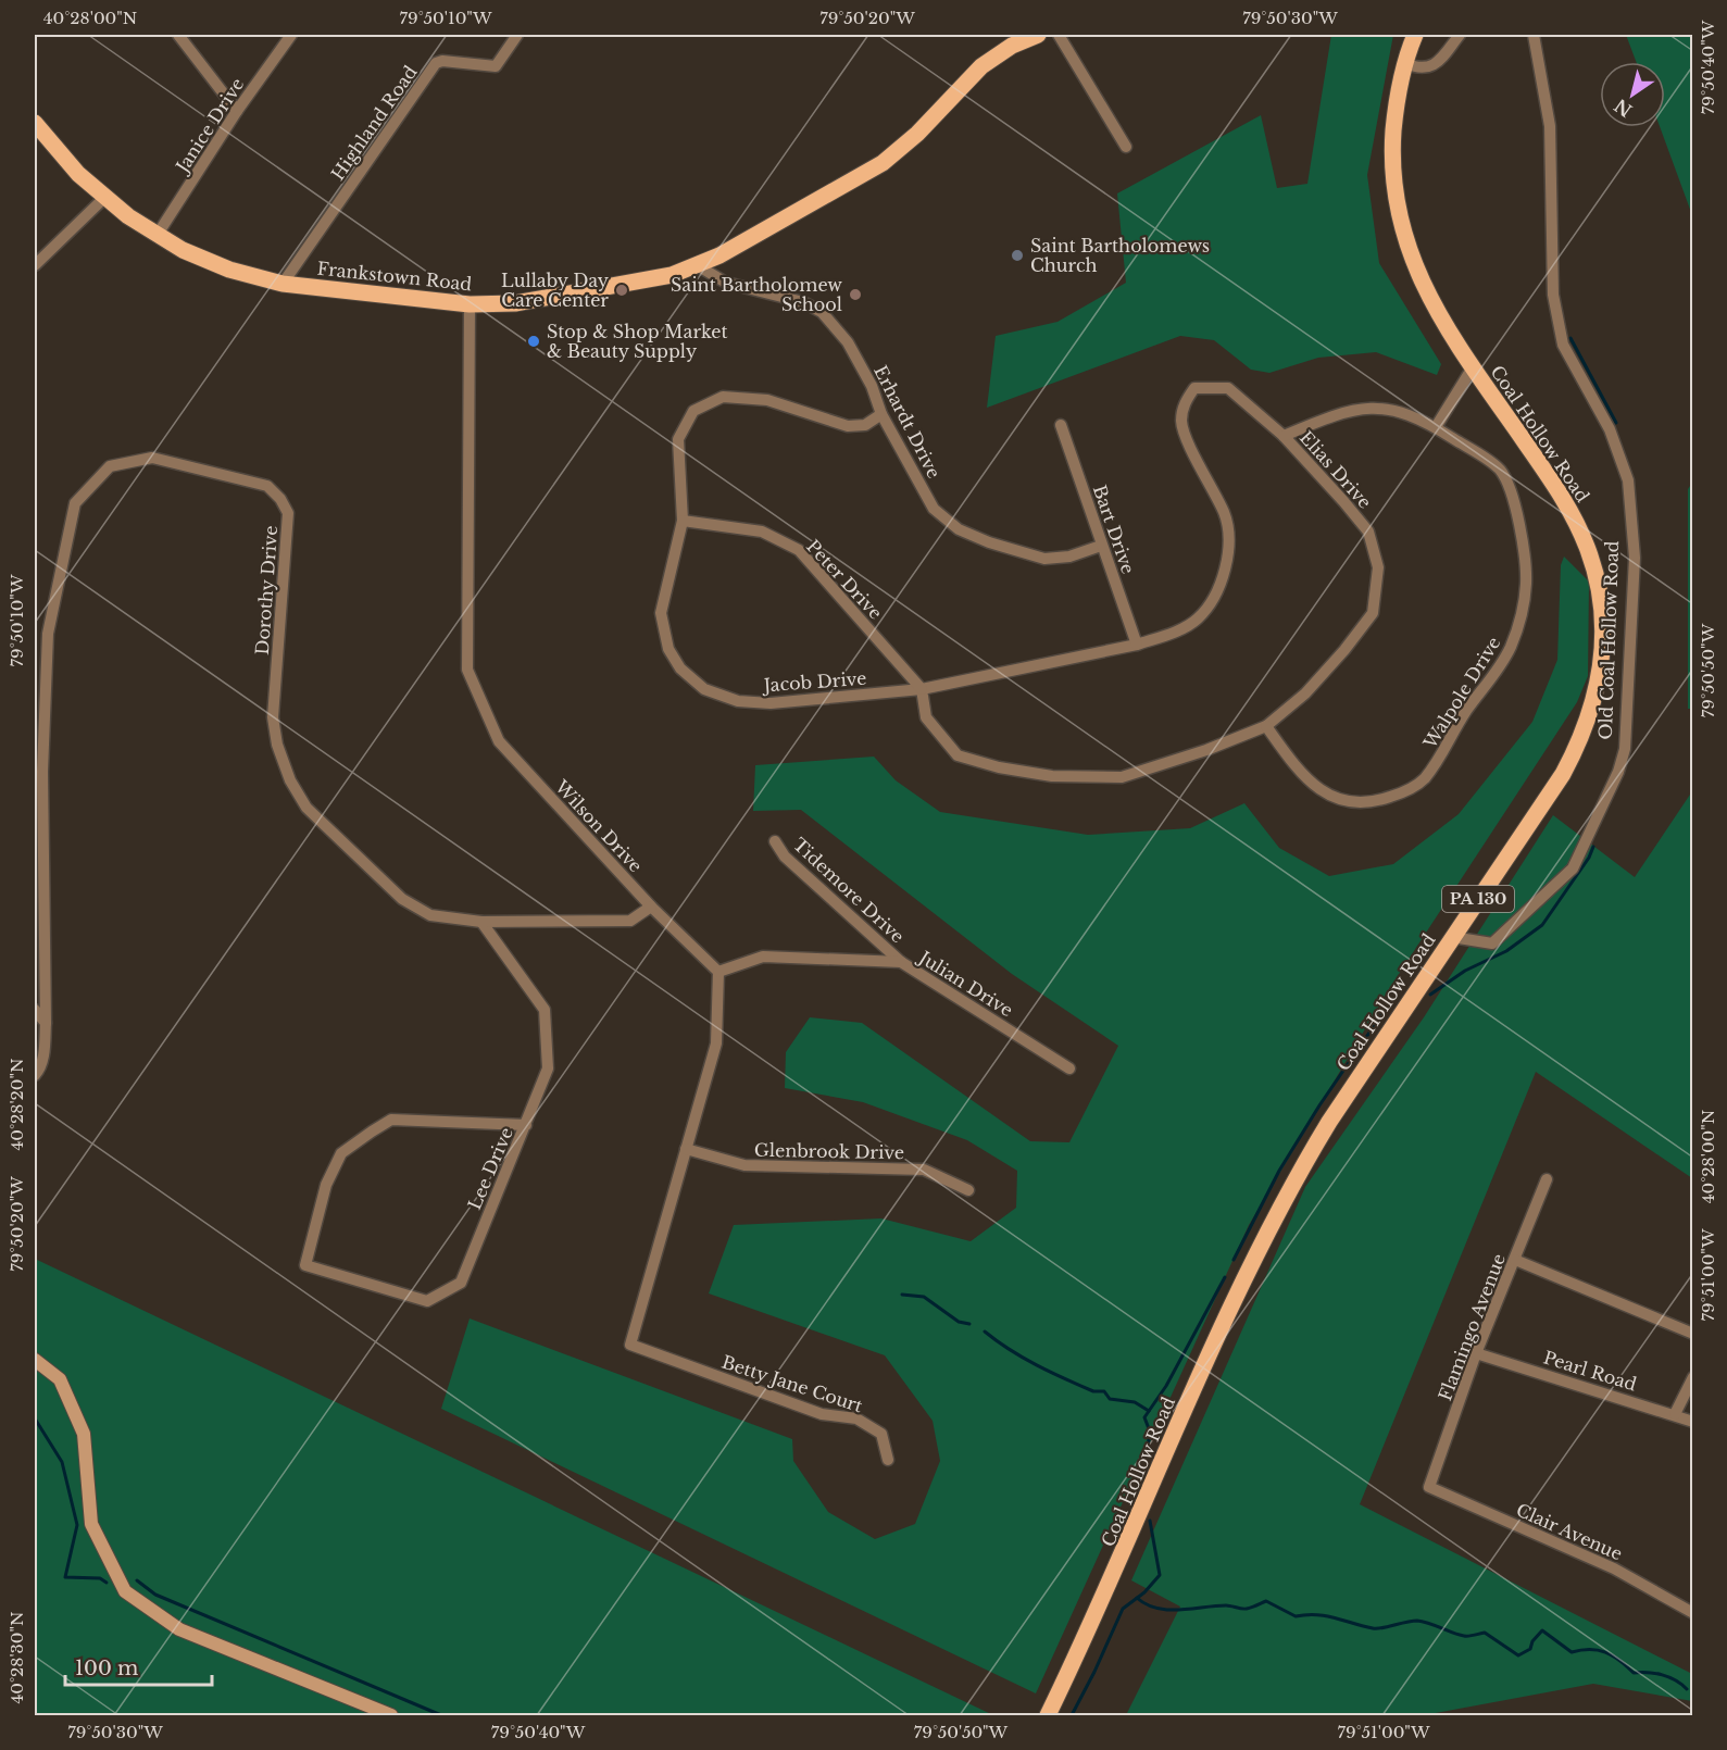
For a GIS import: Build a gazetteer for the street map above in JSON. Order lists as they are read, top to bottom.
{
  "streets": {
    "main road": ["Frankstown Road", "Coal Hollow Road", "PA 130"],
    "street": [
      "Highland Road",
      "Janice Drive",
      "Erhardt Drive",
      "Elias Drive",
      "Bart Drive",
      "Peter Drive",
      "Dorothy Drive",
      "Old Coal Hollow Road",
      "Jacob Drive",
      "Walpole Drive",
      "Wilson Drive",
      "Tidemore Drive",
      "Julian Drive",
      "Glenbrook Drive",
      "Lee Drive",
      "Flamingo Avenue",
      "Pearl Road",
      "Betty Jane Court",
      "Clair Avenue"
    ]
  },
  "crossings": [
    ["Highland Road", "Frankstown Road"],
    ["Janice Drive", "Frankstown Road"],
    ["Frankstown Road", "Erhardt Drive"],
    ["Frankstown Road", "Wilson Drive"],
    ["Erhardt Drive", "Bart Drive"],
    ["Erhardt Drive", "Jacob Drive"],
    ["Coal Hollow Road", "Old Coal Hollow Road"],
    ["Coal Hollow Road", "PA 130"],
    ["Elias Drive", "Bart Drive"],
    ["Elias Drive", "Peter Drive"],
    ["Elias Drive", "Jacob Drive"],
    ["Elias Drive", "Walpole Drive"],
    ["Peter Drive", "Jacob Drive"],
    ["Dorothy Drive", "Wilson Drive"],
    ["Dorothy Drive", "Lee Drive"],
    ["Wilson Drive", "Julian Drive"],
    ["Tidemore Drive", "Julian Drive"],
    ["Glenbrook Drive", "Betty Jane Court"],
    ["Flamingo Avenue", "Pearl Road"],
    ["Flamingo Avenue", "Clair Avenue"]
  ],
  "places": [
    "Saint Bartholomews Church",
    "Lullaby Day Care Center",
    "Saint Bartholomew School",
    "Stop & Shop Market & Beauty Supply"
  ],
  "scale_bar": "100 m",
  "north": "bottom left",
  "coordinates": [
    "40°28'00\"N",
    "79°50'10\"W",
    "79°50'20\"W",
    "79°50'30\"W",
    "79°50'40\"W",
    "79°50'50\"W",
    "40°28'20\"N",
    "79°51'00\"W",
    "40°28'30\"N"
  ]
}
